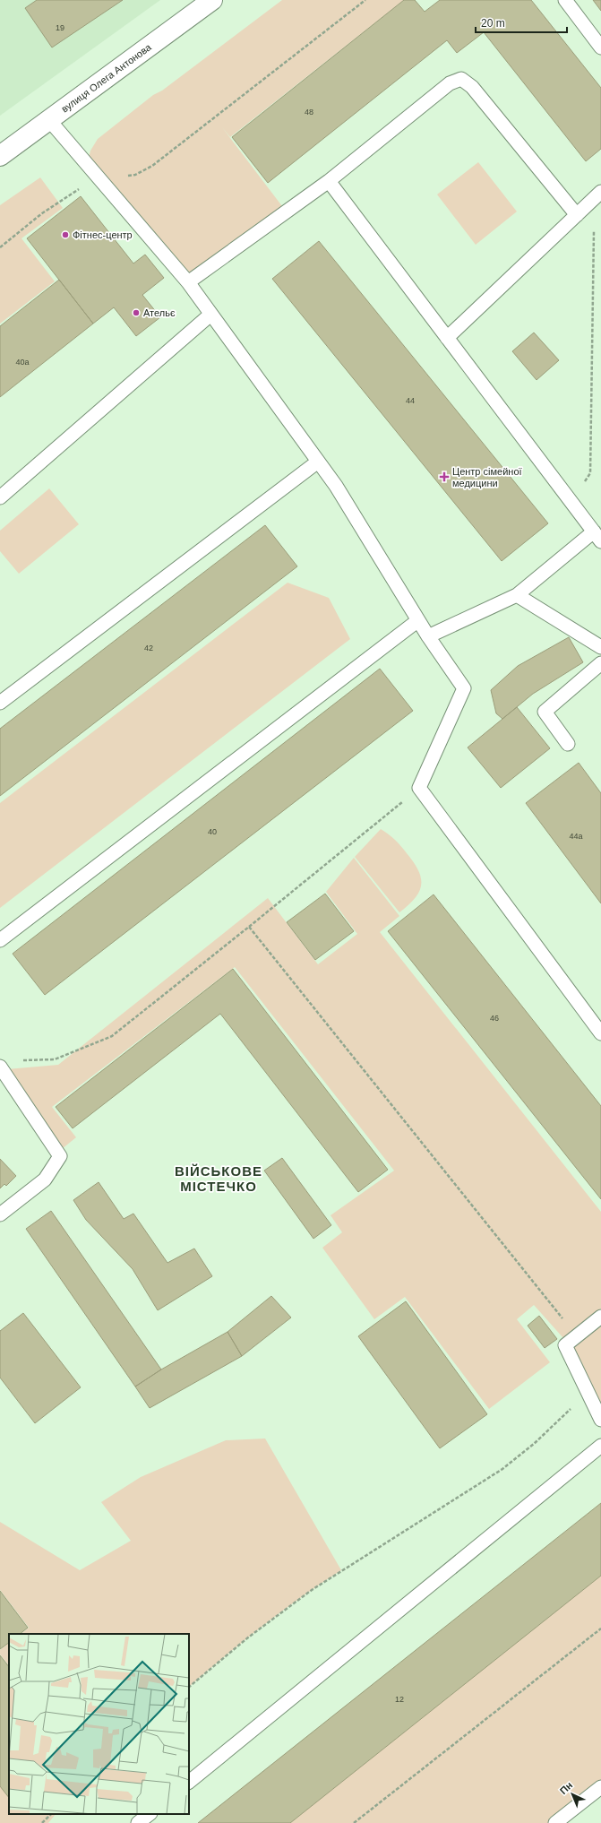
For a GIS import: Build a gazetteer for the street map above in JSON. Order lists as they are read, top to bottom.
{
  "streets": {
    "street": ["вулиця Олега Антонова"]
  },
  "districts": ["ВІЙСЬКОВЕ МІСТЕЧКО"],
  "places": {
    "other": ["Фітнес-центр", "Ательє"],
    "health": ["Центр сімейної медицини"]
  },
  "house_numbers": [
    "19",
    "48",
    "40а",
    "44",
    "42",
    "40",
    "44а",
    "46",
    "12"
  ],
  "scale_bar": "20 m",
  "north": "top left"
}
